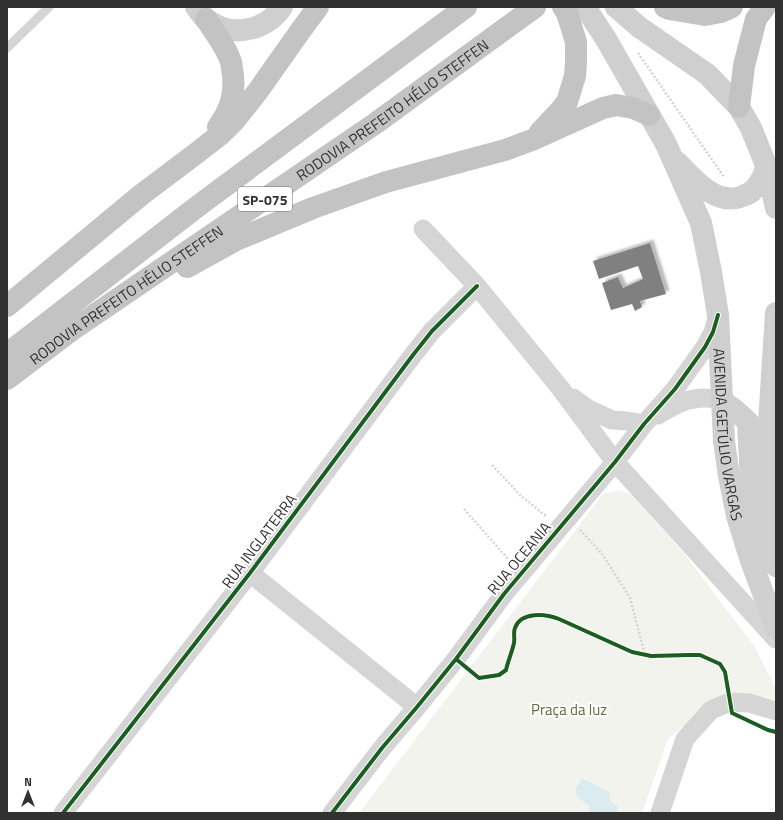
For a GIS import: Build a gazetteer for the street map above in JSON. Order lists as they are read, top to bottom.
{
  "streets": {
    "highway": ["RODOVIA PREFEITO HÉLIO STEFFEN", "SP-075"],
    "main road": ["AVENIDA GETÚLIO VARGAS"],
    "street": ["RUA INGLATERRA", "RUA OCEANIA"]
  },
  "crossings": [
    ["AVENIDA GETÚLIO VARGAS", "RUA OCEANIA"]
  ],
  "parks": ["Praça da luz"],
  "north": "top"
}
